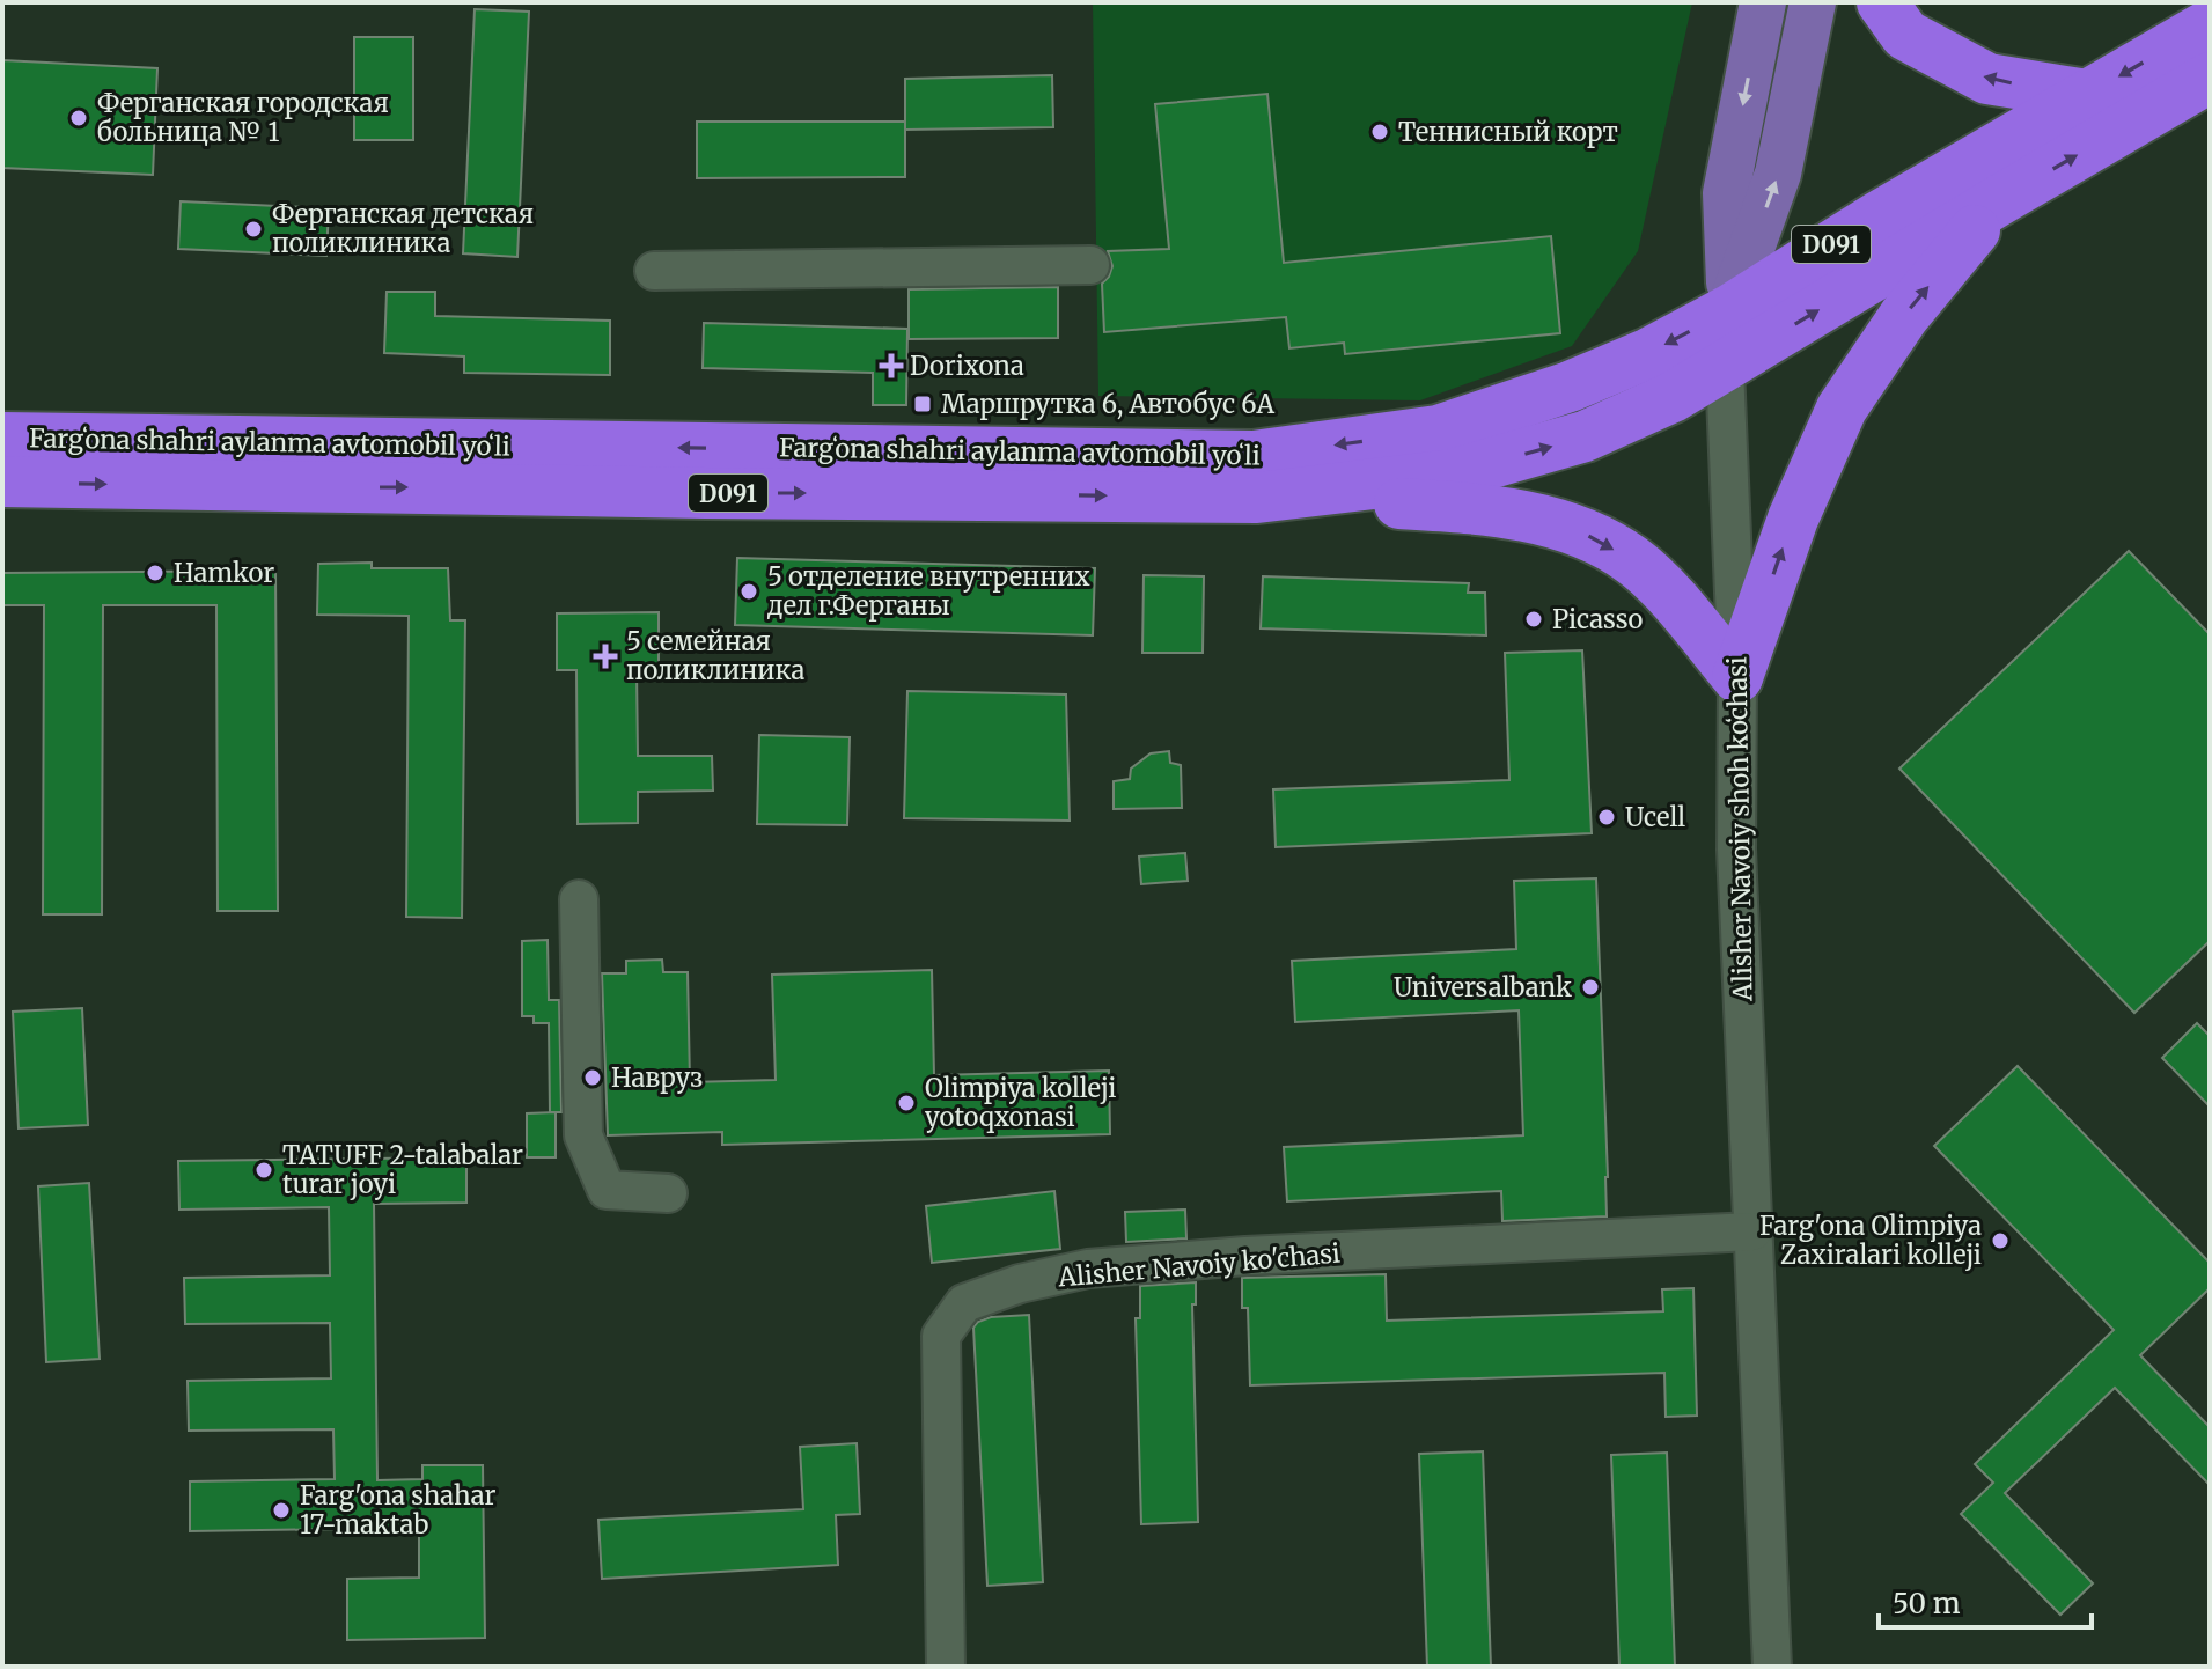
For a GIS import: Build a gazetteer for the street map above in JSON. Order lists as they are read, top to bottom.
{
  "streets": {
    "highway": ["D091", "Fargʻona shahri aylanma avtomobil yoʻli"],
    "main road": ["Alisher Navoiy shoh koʻchasi"],
    "street": ["Alisher Navoiy ko'chasi"]
  },
  "crossings": [
    ["Fargʻona shahri aylanma avtomobil yoʻli", "Alisher Navoiy shoh koʻchasi"],
    ["Alisher Navoiy shoh koʻchasi", "Alisher Navoiy ko'chasi"]
  ],
  "places": {
    "other": [
      "Ферганская городская больница № 1",
      "Теннисный корт",
      "Ферганская детская поликлиника",
      "Hamkor",
      "5 отделение внутренних дел г.Ферганы",
      "Picasso",
      "Ucell",
      "Universalbank",
      "Навруз",
      "Olimpiya kolleji yotoqxonasi",
      "TATUFF 2-talabalar turar joyi",
      "Farg'ona Olimpiya Zaxiralari kolleji",
      "Farg'ona shahar 17-maktab"
    ],
    "health": ["Dorixona", "5 семейная поликлиника"],
    "transit": ["Маршрутка 6, Автобус 6А"]
  },
  "scale_bar": "50 m"
}
